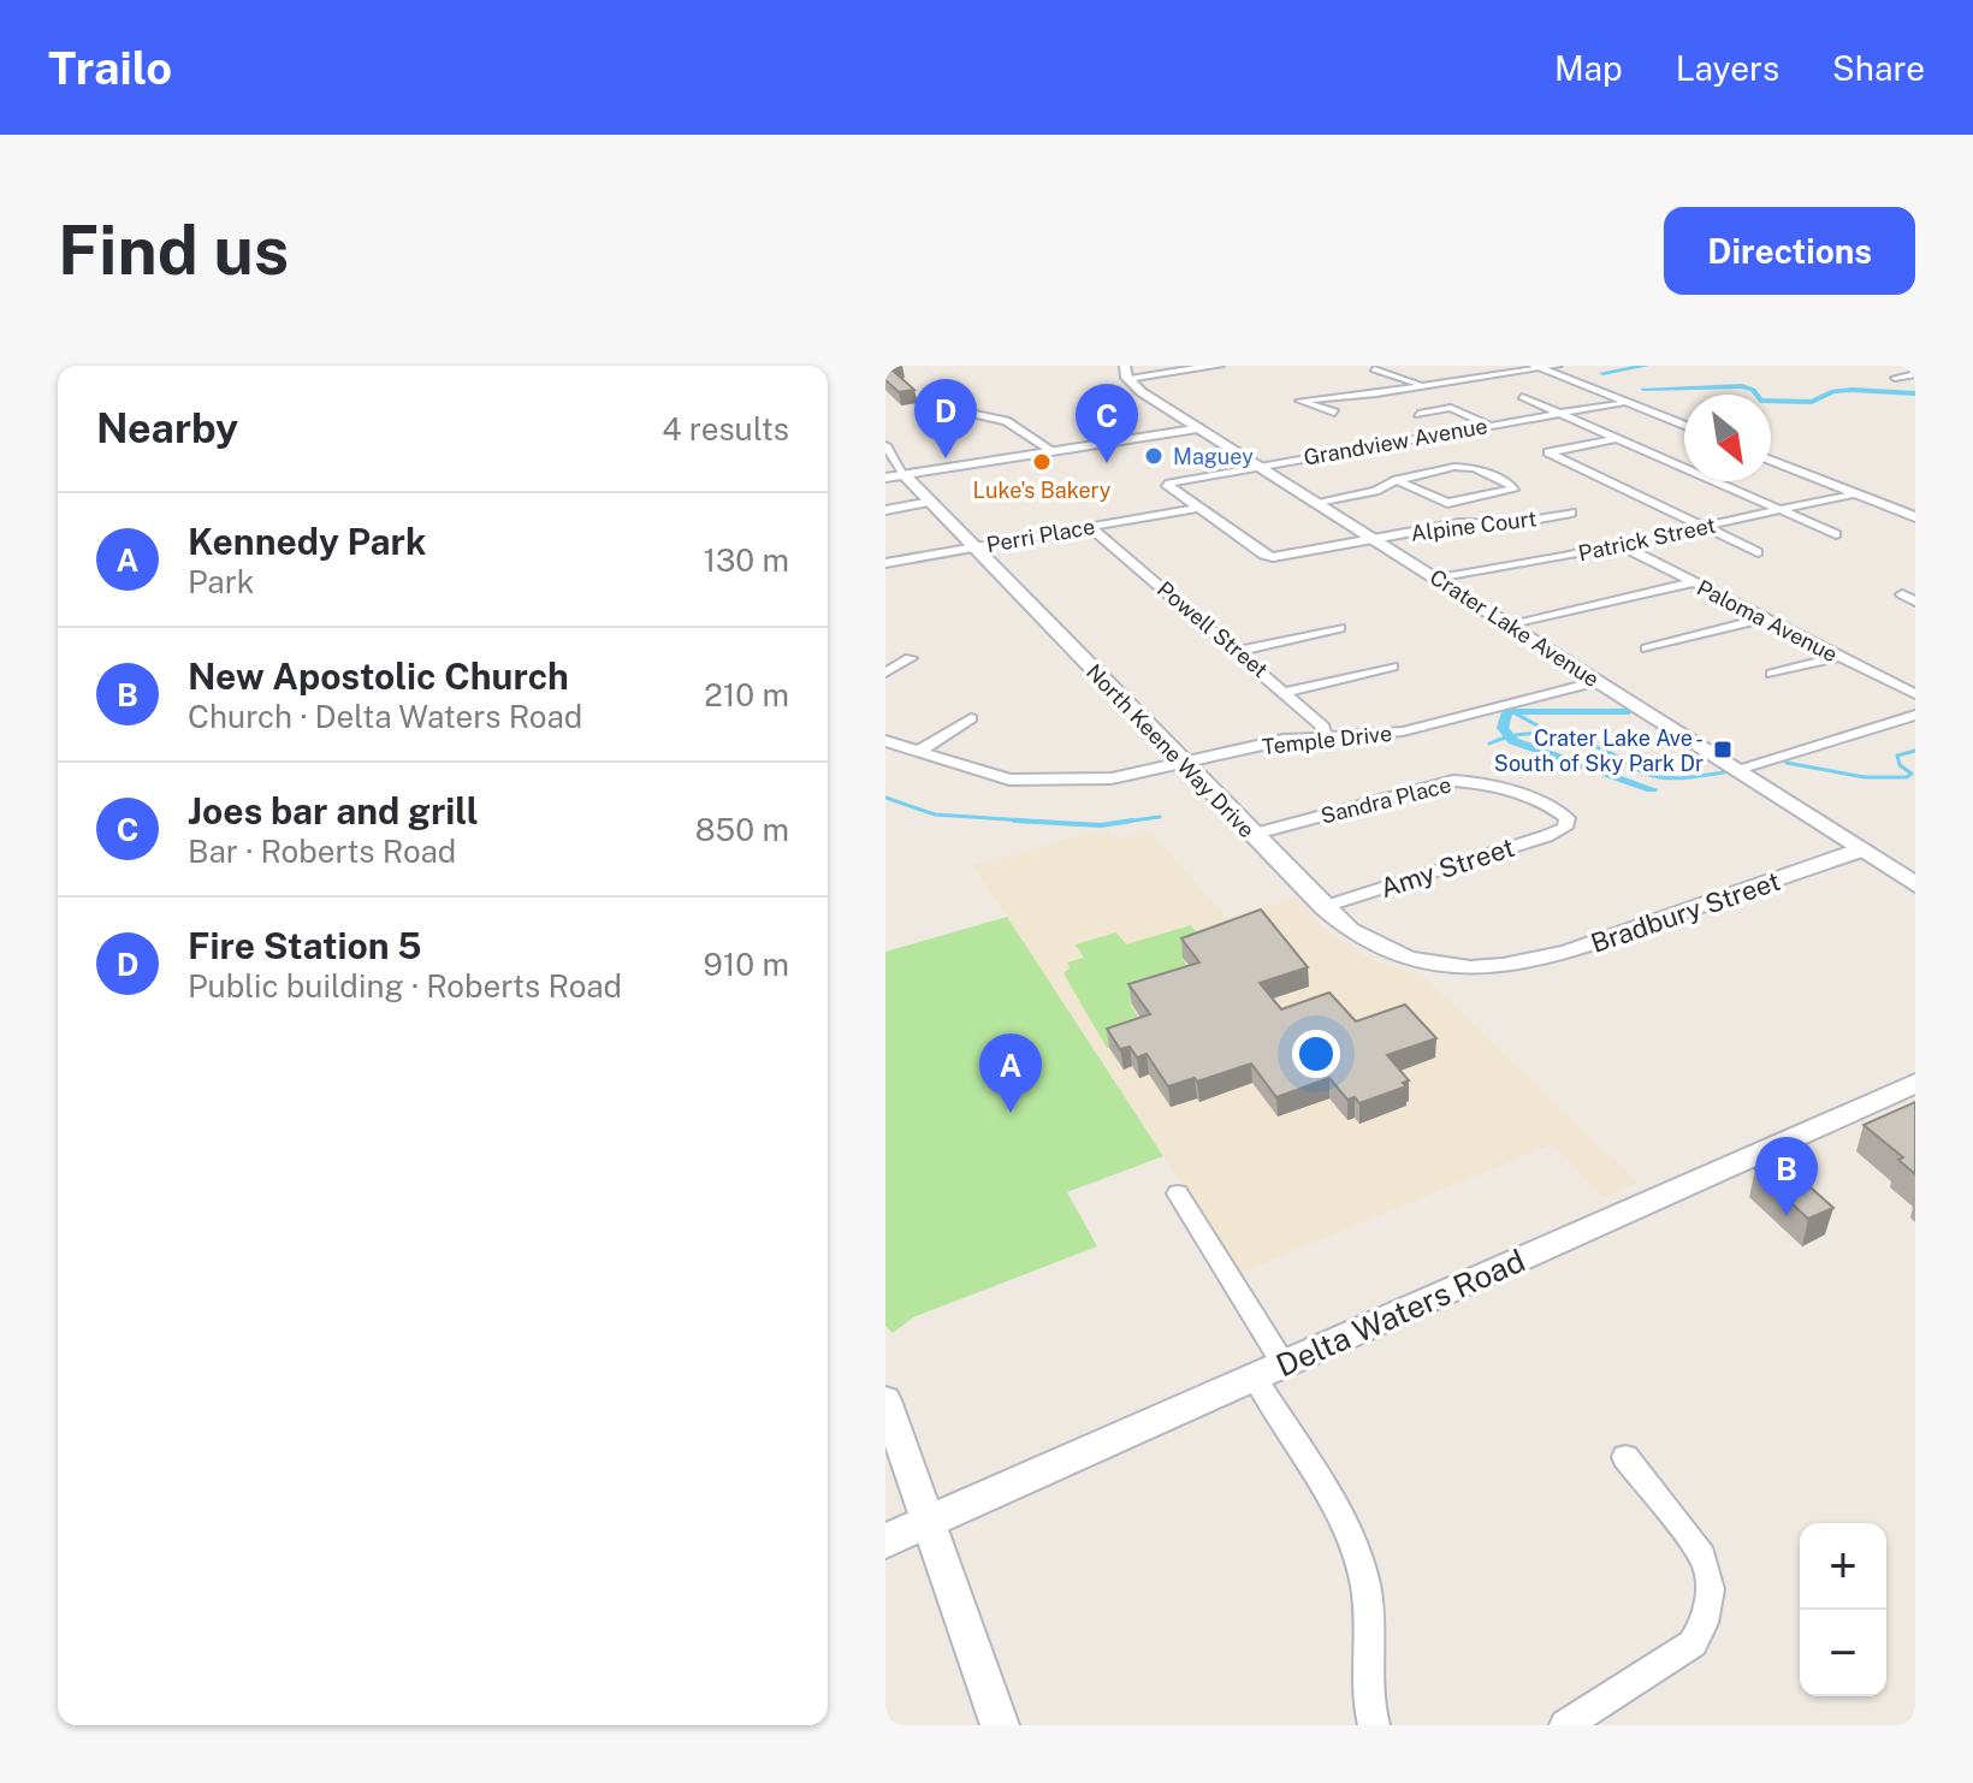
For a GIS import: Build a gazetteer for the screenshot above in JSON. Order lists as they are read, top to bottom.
{
  "streets": {
    "main road": ["Crater Lake Avenue", "Delta Waters Road"],
    "street": [
      "Grandview Avenue",
      "Alpine Court",
      "Perri Place",
      "Patrick Street",
      "Paloma Avenue",
      "Powell Street",
      "Temple Drive",
      "North Keene Way Drive",
      "Sandra Place",
      "Amy Street",
      "Bradbury Street"
    ]
  },
  "crossings": [
    ["Grandview Avenue", "Alpine Court"],
    ["Grandview Avenue", "Perri Place"],
    ["Grandview Avenue", "Crater Lake Avenue"],
    ["Alpine Court", "Perri Place"],
    ["Alpine Court", "Crater Lake Avenue"],
    ["Perri Place", "Powell Street"],
    ["Perri Place", "North Keene Way Drive"],
    ["Patrick Street", "Paloma Avenue"],
    ["Patrick Street", "Crater Lake Avenue"],
    ["Crater Lake Avenue", "Temple Drive"],
    ["Crater Lake Avenue", "Bradbury Street"],
    ["Powell Street", "Temple Drive"],
    ["Temple Drive", "North Keene Way Drive"],
    ["North Keene Way Drive", "Sandra Place"],
    ["North Keene Way Drive", "Amy Street"],
    ["North Keene Way Drive", "Bradbury Street"],
    ["Sandra Place", "Amy Street"]
  ],
  "places": {
    "other": ["Maguey", "Luke's Bakery"],
    "transit": ["Crater Lake Ave - South of Sky Park Dr"]
  },
  "north": "bottom right",
  "page": {
    "header": "Trailo",
    "nav": ["Map", "Layers", "Share"],
    "buttons": "Directions",
    "title": "Find us",
    "heading": ["Nearby", "4 results"],
    "pins": [
      "D",
      "C",
      "A",
      "B"
    ],
    "list": [
      {
        "mark": "A",
        "name": "Kennedy Park",
        "note": "Park",
        "value": "130 m"
      },
      {
        "mark": "B",
        "name": "New Apostolic Church",
        "note": "Church · Delta Waters Road",
        "value": "210 m"
      },
      {
        "mark": "C",
        "name": "Joes bar and grill",
        "note": "Bar · Roberts Road",
        "value": "850 m"
      },
      {
        "mark": "D",
        "name": "Fire Station 5",
        "note": "Public building · Roberts Road",
        "value": "910 m"
      }
    ],
    "map_buttons": ["+", "−"]
  }
}
